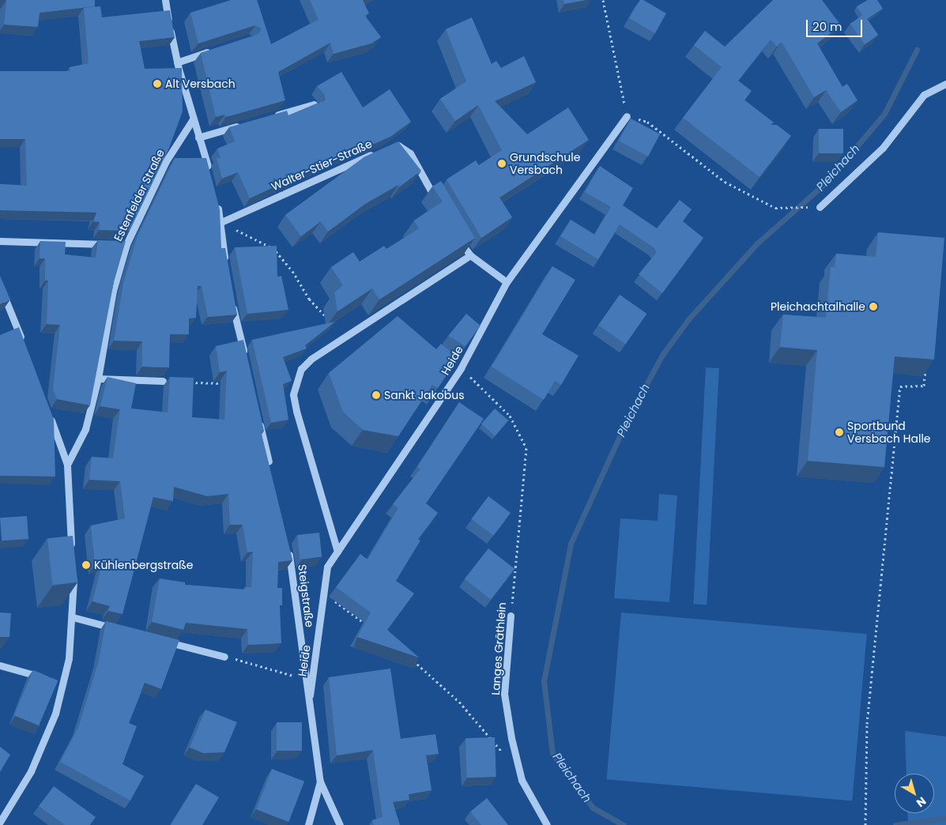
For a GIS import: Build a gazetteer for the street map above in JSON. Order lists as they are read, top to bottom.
{
  "streets": {
    "street": [
      "Walter-Stier-Straße",
      "Estenfelder Straße",
      "Heide",
      "Steigstraße",
      "Langes Gräthlein"
    ]
  },
  "crossings": [
    ["Heide", "Steigstraße"],
    ["Heide", "Langes Gräthlein"]
  ],
  "water": ["Pleichach"],
  "places": [
    "Alt Versbach",
    "Grundschule Versbach",
    "Pleichachtalhalle",
    "Sankt Jakobus",
    "Sportbund Versbach Halle",
    "Kühlenbergstraße"
  ],
  "scale_bar": "20 m",
  "north": "bottom right"
}
